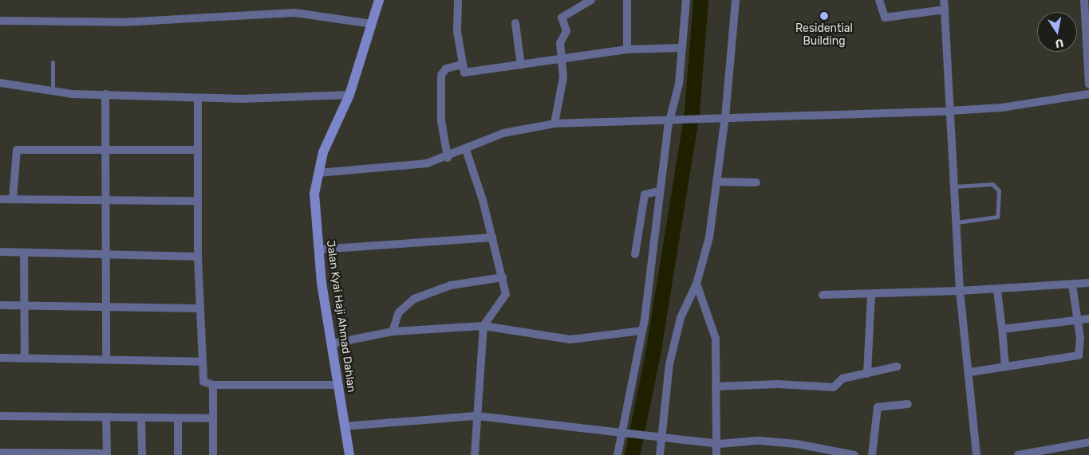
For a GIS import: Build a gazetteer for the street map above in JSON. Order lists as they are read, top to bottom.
{
  "streets": {
    "street": ["Jalan Kyai Haji Ahmad Dahlan"]
  },
  "places": ["Residential Building"],
  "north": "bottom"
}
